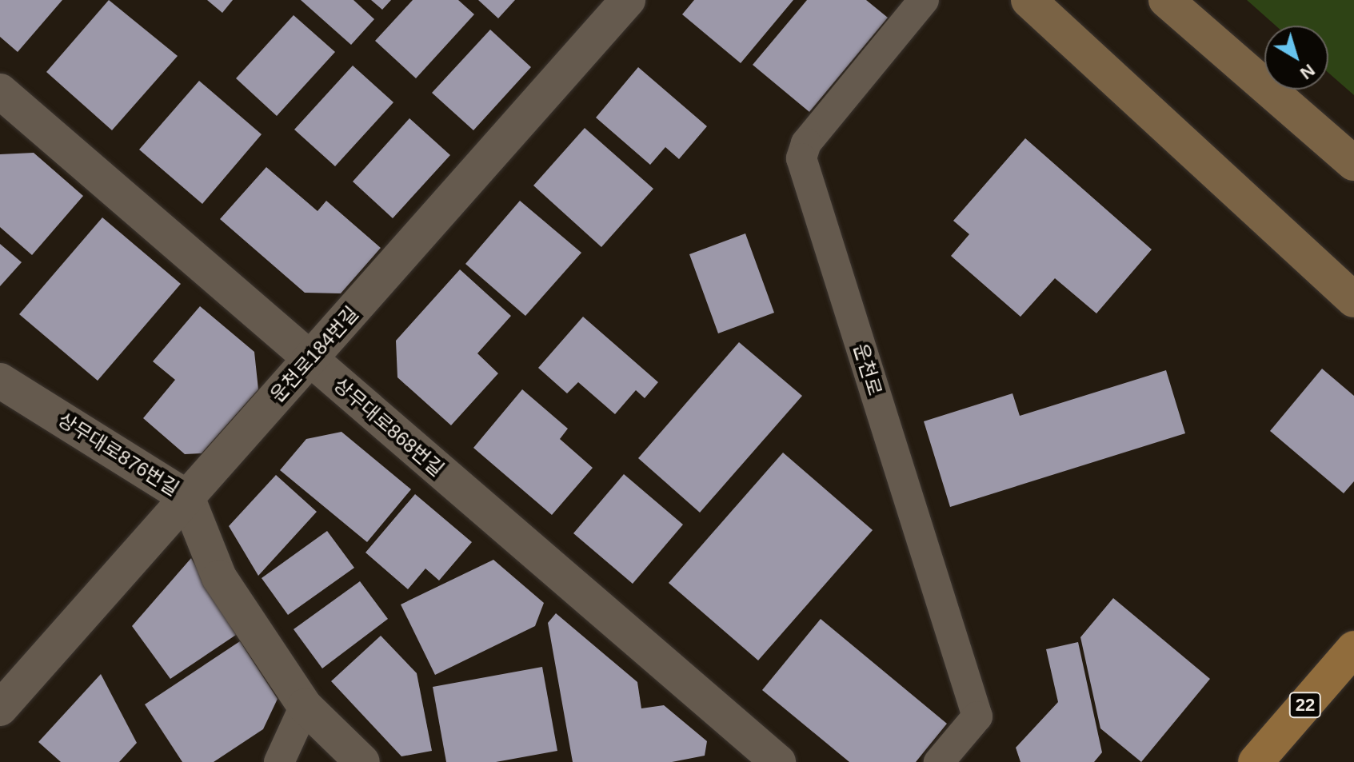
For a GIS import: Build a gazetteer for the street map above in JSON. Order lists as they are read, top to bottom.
{
  "streets": {
    "main road": ["22"],
    "street": ["운천로184번길", "상무대로868번길", "상무대로876번길"],
    "lane": ["운천로"]
  },
  "crossings": [
    ["운천로184번길", "상무대로868번길"],
    ["운천로184번길", "상무대로876번길"]
  ],
  "north": "bottom right"
}
